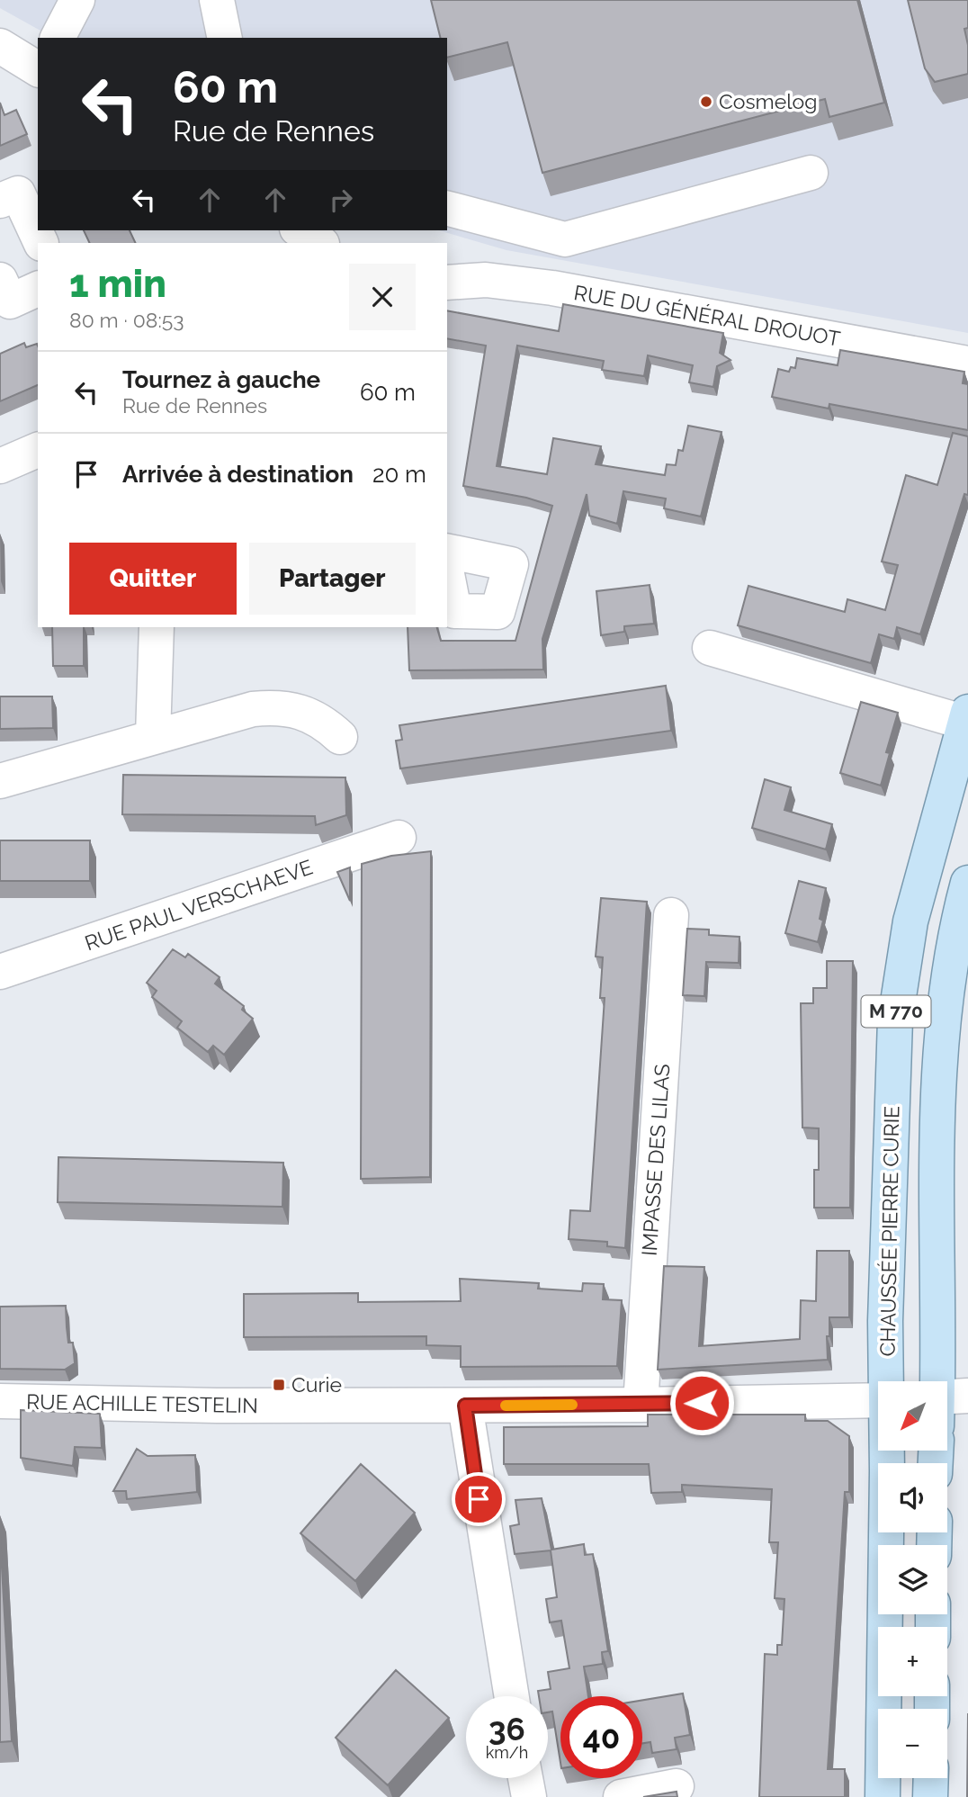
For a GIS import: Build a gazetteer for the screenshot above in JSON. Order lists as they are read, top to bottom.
{
  "streets": {
    "main road": ["M 770", "CHAUSSÉE PIERRE CURIE"],
    "street": [
      "RUE DU GÉNÉRAL DROUOT",
      "RUE PAUL VERSCHAEVE",
      "IMPASSE DES LILAS",
      "RUE ACHILLE TESTELIN"
    ]
  },
  "crossings": [
    ["IMPASSE DES LILAS", "RUE ACHILLE TESTELIN"]
  ],
  "places": {
    "other": ["Cosmelog"],
    "transit": ["Curie"]
  },
  "north": "bottom left",
  "page": {
    "turn": ["60 m", "Rue de Rennes"],
    "heading": ["1 min", "80 m · 08:53"],
    "list": [
      {
        "name": "Tournez à gauche",
        "note": "Rue de Rennes",
        "value": "60 m"
      },
      {
        "name": "Arrivée à destination",
        "value": "20 m"
      }
    ],
    "buttons": ["Quitter", "Partager"],
    "map_buttons": ["+", "−"],
    "speed": "36 km/h",
    "limit": "40"
  }
}
